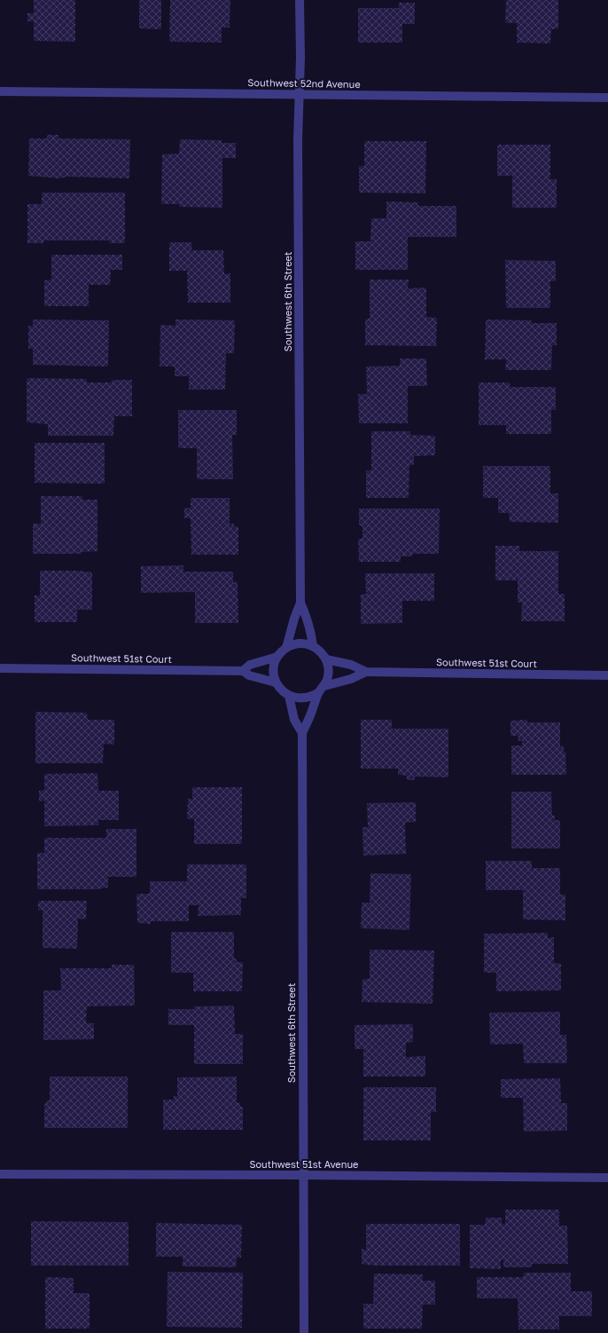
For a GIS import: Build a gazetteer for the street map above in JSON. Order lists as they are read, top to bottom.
{
  "streets": {
    "street": [
      "Southwest 52nd Avenue",
      "Southwest 6th Street",
      "Southwest 51st Court",
      "Southwest 51st Avenue"
    ]
  },
  "crossings": [
    ["Southwest 52nd Avenue", "Southwest 6th Street"],
    ["Southwest 6th Street", "Southwest 51st Court"],
    ["Southwest 6th Street", "Southwest 51st Avenue"]
  ]
}
